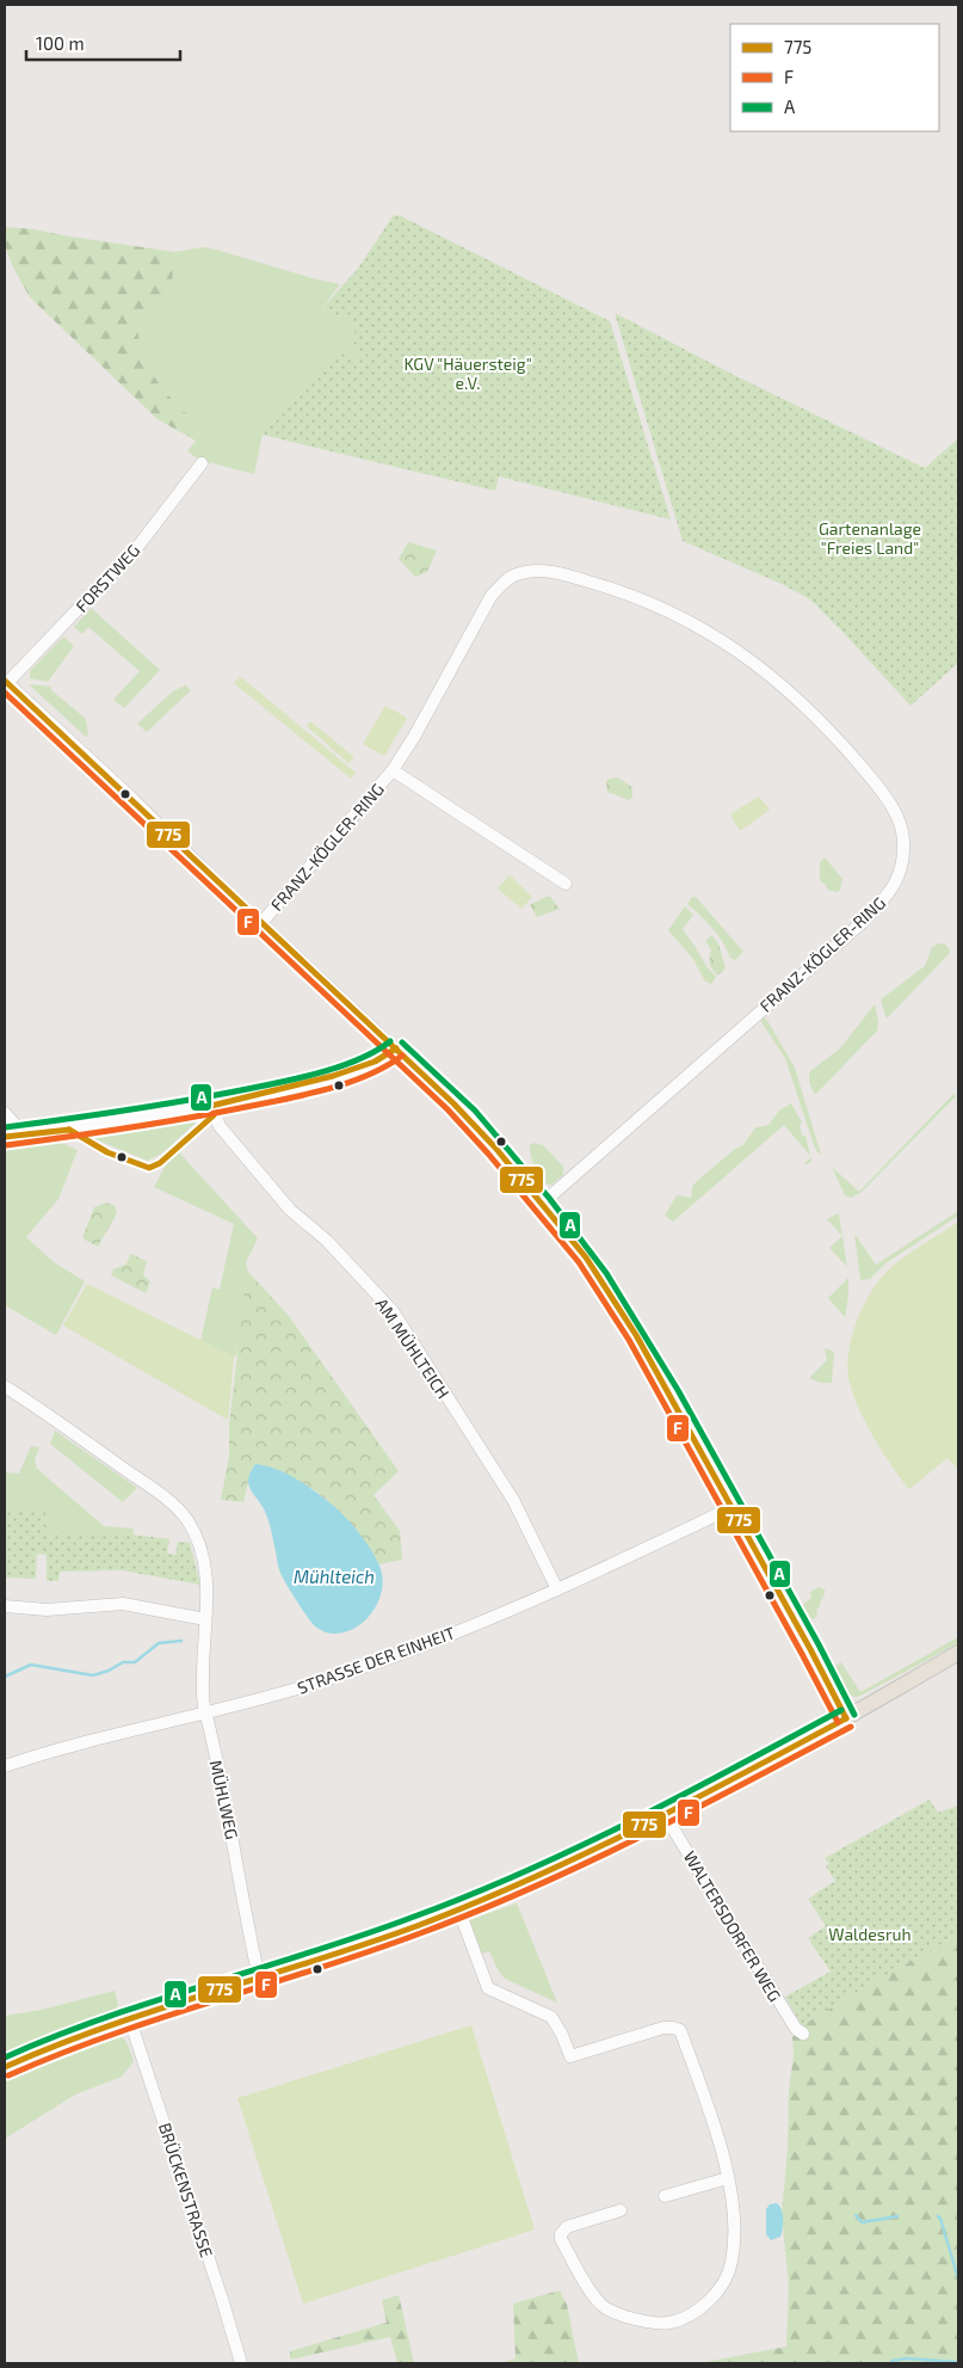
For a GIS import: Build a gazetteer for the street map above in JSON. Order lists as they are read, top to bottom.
{
  "streets": {
    "street": [
      "FORSTWEG",
      "FRANZ-KÖGLER-RING",
      "AM MÜHLTEICH",
      "STRASSE DER EINHEIT",
      "MÜHLWEG",
      "WALTERSDORFER WEG",
      "BRÜCKENSTRASSE"
    ]
  },
  "crossings": [
    ["AM MÜHLTEICH", "STRASSE DER EINHEIT"],
    ["STRASSE DER EINHEIT", "MÜHLWEG"]
  ],
  "water": ["Mühlteich"],
  "parks": ["KGV \"Häuersteig\" e.V.", "Gartenanlage \"Freies Land\"", "Waldesruh"],
  "lines": ["transit line 775", "transit line F", "transit line A"],
  "legend": ["775", "F", "A"],
  "scale_bar": "100 m"
}
